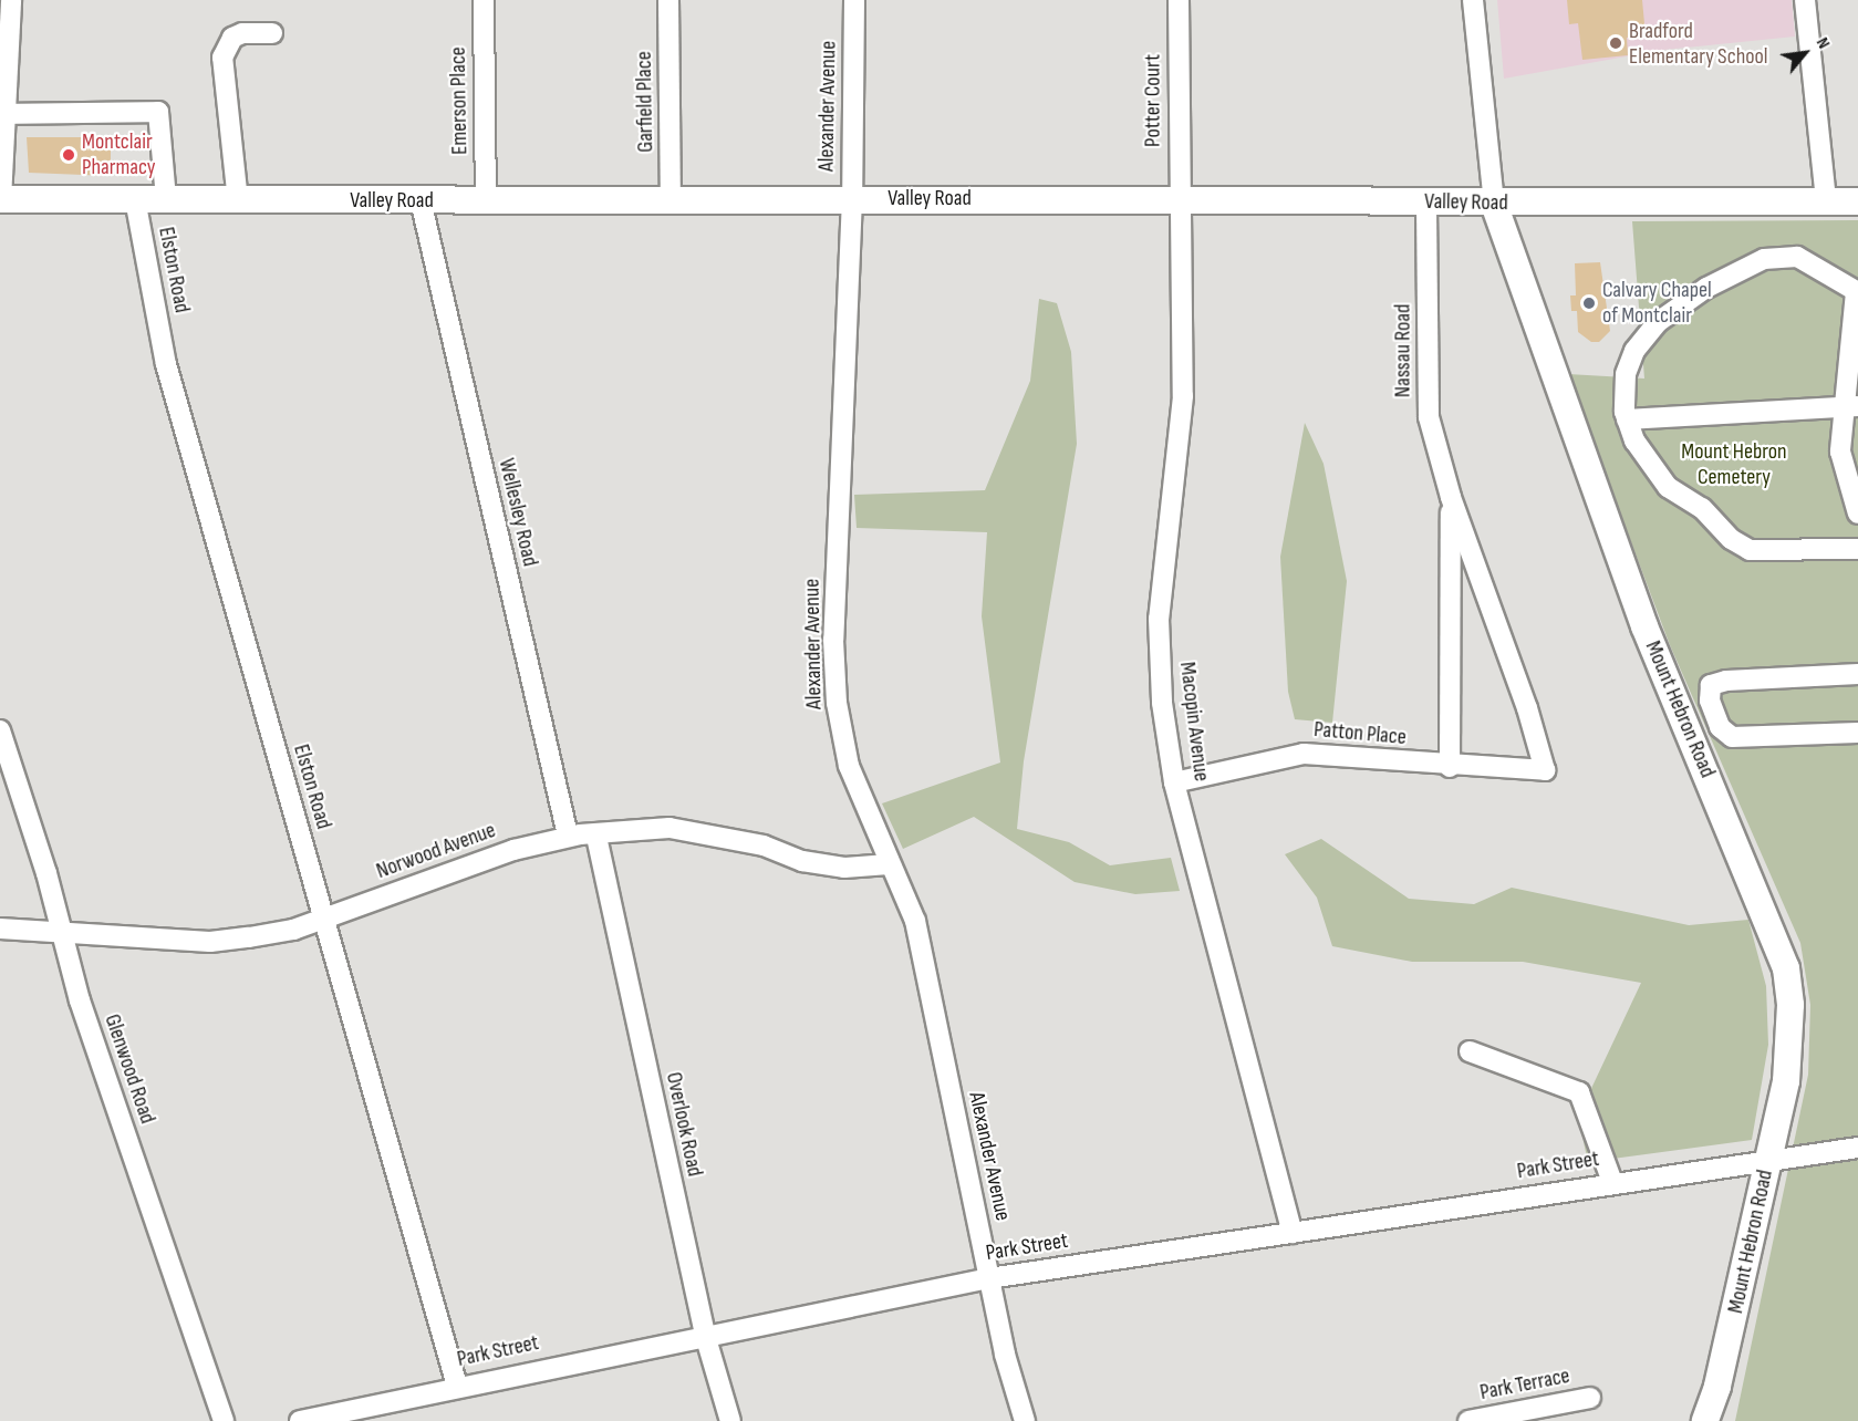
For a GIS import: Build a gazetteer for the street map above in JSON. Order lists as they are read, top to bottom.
{
  "streets": {
    "main road": ["Valley Road", "Mount Hebron Road"],
    "street": [
      "Emerson Place",
      "Potter Court",
      "Garfield Place",
      "Alexander Avenue",
      "Elston Road",
      "Nassau Road",
      "Wellesley Road",
      "Macopin Avenue",
      "Patton Place",
      "Norwood Avenue",
      "Glenwood Road",
      "Overlook Road",
      "Park Street",
      "Park Terrace"
    ]
  },
  "crossings": [
    ["Emerson Place", "Valley Road"],
    ["Potter Court", "Valley Road"],
    ["Potter Court", "Macopin Avenue"],
    ["Garfield Place", "Valley Road"],
    ["Alexander Avenue", "Valley Road"],
    ["Alexander Avenue", "Norwood Avenue"],
    ["Alexander Avenue", "Park Street"],
    ["Valley Road", "Elston Road"],
    ["Valley Road", "Nassau Road"],
    ["Valley Road", "Wellesley Road"],
    ["Valley Road", "Mount Hebron Road"],
    ["Valley Road", "Macopin Avenue"],
    ["Elston Road", "Norwood Avenue"],
    ["Elston Road", "Park Street"],
    ["Nassau Road", "Patton Place"],
    ["Wellesley Road", "Norwood Avenue"],
    ["Mount Hebron Road", "Park Street"],
    ["Macopin Avenue", "Patton Place"],
    ["Macopin Avenue", "Park Street"],
    ["Norwood Avenue", "Glenwood Road"],
    ["Norwood Avenue", "Overlook Road"],
    ["Overlook Road", "Park Street"]
  ],
  "parks": ["Mount Hebron Cemetery"],
  "places": ["Bradford Elementary School", "Montclair Pharmacy", "Calvary Chapel of Montclair"],
  "north": "top right"
}
